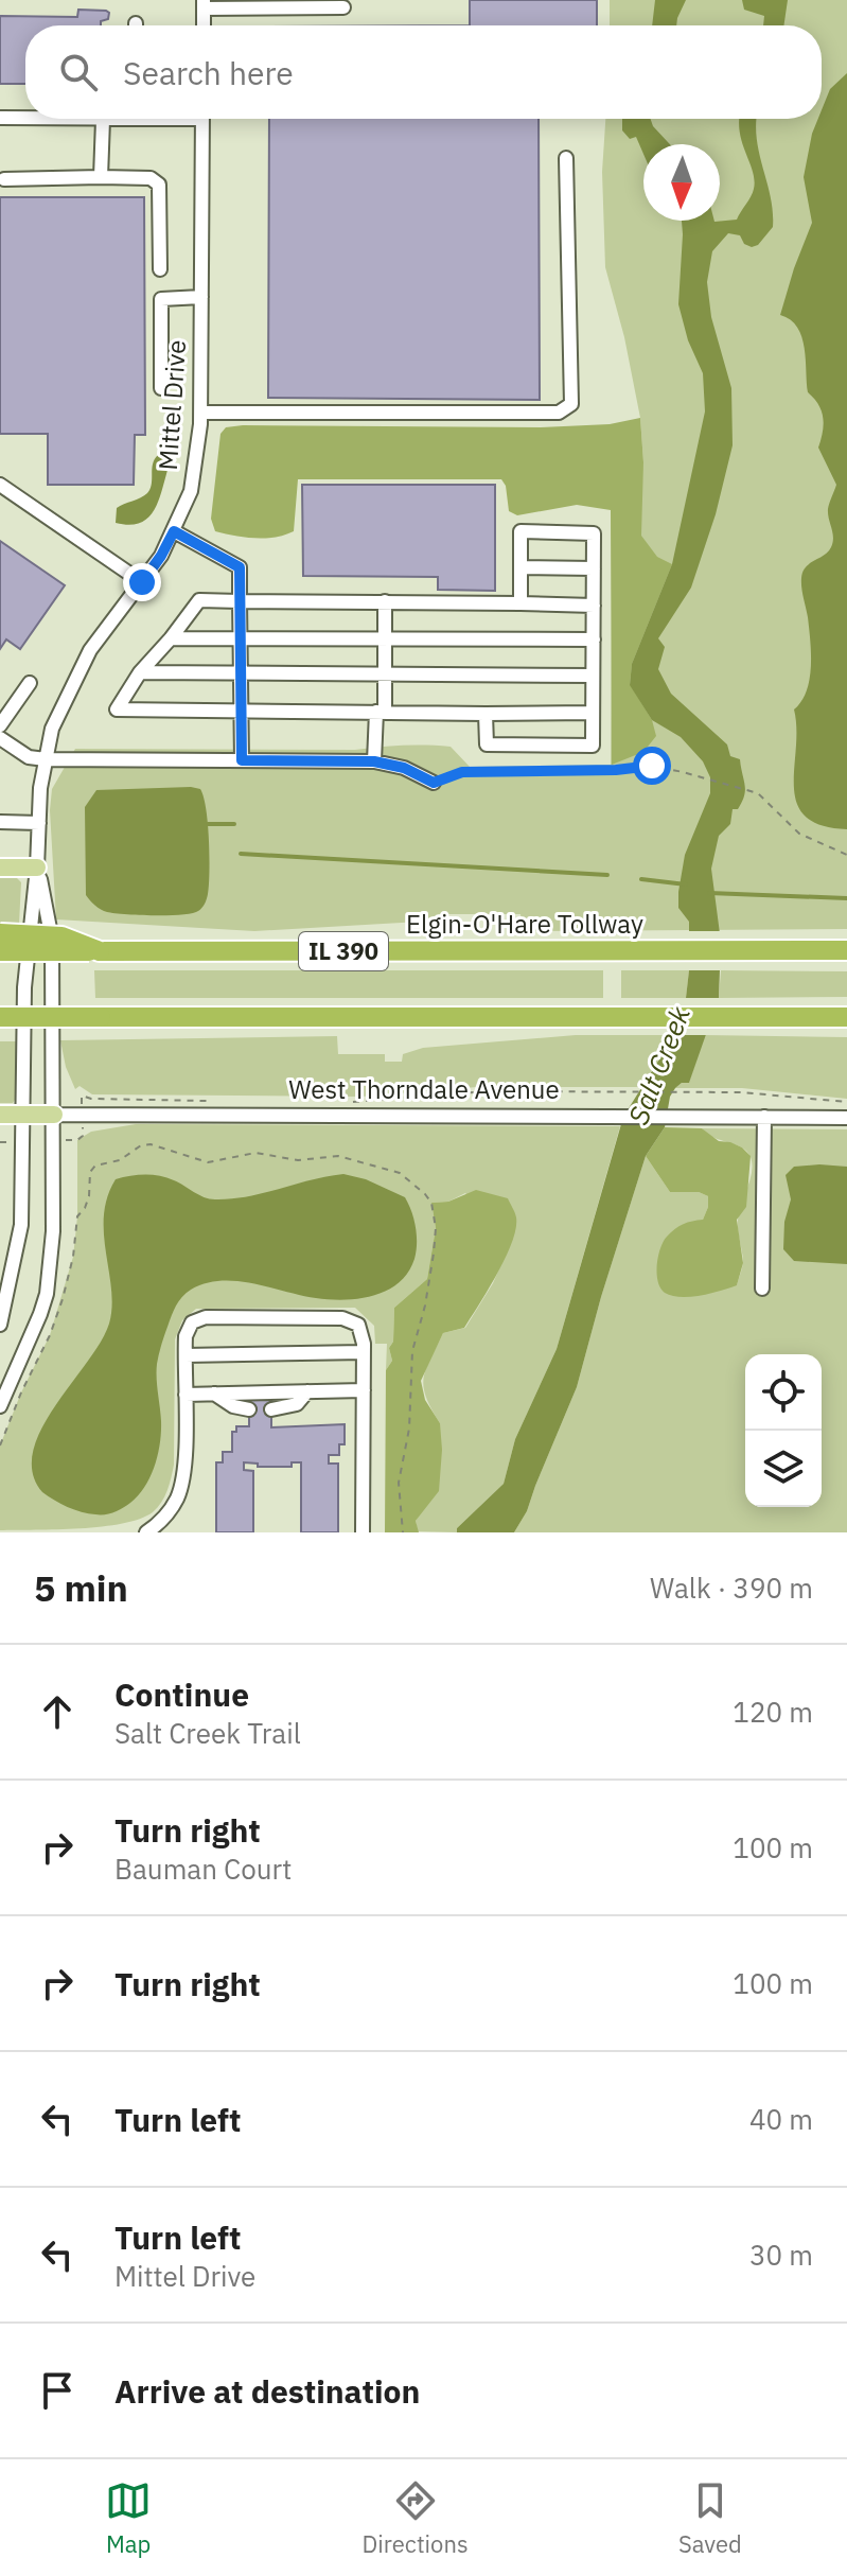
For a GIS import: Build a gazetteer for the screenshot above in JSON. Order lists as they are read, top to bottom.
{
  "streets": {
    "highway": ["Elgin-O'Hare Tollway", "IL 390"],
    "main road": ["West Thorndale Avenue"],
    "street": ["Mittel Drive"]
  },
  "crossings": [
    ["Mittel Drive", "West Thorndale Avenue"]
  ],
  "water": ["Salt Creek"],
  "north": "bottom",
  "page": {
    "search": "Search here",
    "heading": ["5 min", "Walk · 390 m"],
    "list": [
      ["Continue", "Salt Creek Trail", "120 m"],
      ["Turn right", "Bauman Court", "100 m"],
      ["Turn right", "100 m"],
      ["Turn left", "40 m"],
      ["Turn left", "Mittel Drive", "30 m"],
      "Arrive at destination"
    ],
    "nav": ["Map", "Directions", "Saved"]
  }
}
